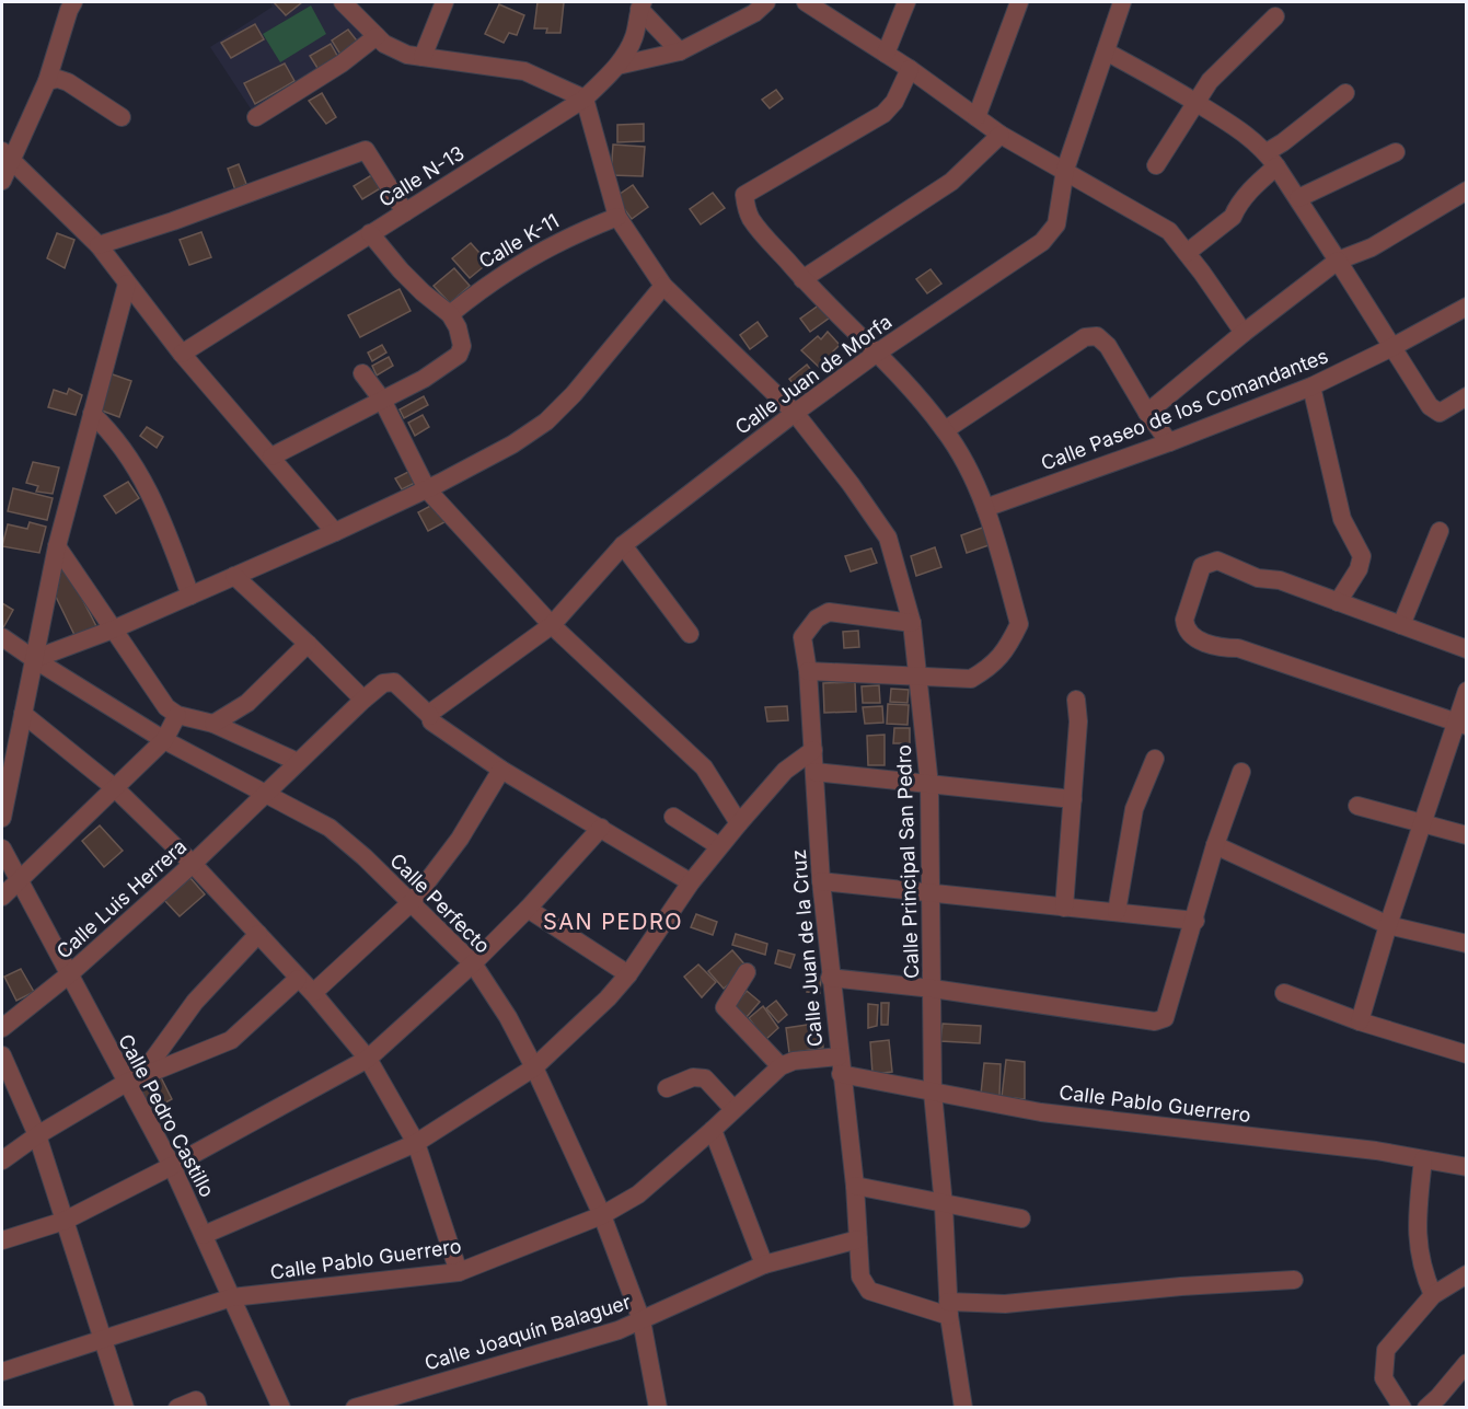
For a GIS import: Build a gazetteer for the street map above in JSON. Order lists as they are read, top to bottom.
{
  "streets": {
    "street": [
      "Calle N-13",
      "Calle K-11",
      "Calle Juan de Morfa",
      "Calle Paseo de los Comandantes",
      "Calle Principal San Pedro",
      "Calle Luis Herrera",
      "Calle Perfecto",
      "Calle Juan de la Cruz",
      "Calle Pablo Guerrero",
      "Calle Pedro Castillo",
      "Calle Joaquín Balaguer"
    ]
  },
  "crossings": [
    ["Calle N-13", "Calle Principal San Pedro"],
    ["Calle K-11", "Calle Principal San Pedro"],
    ["Calle Juan de Morfa", "Calle Principal San Pedro"],
    ["Calle Juan de Morfa", "Calle Luis Herrera"],
    ["Calle Principal San Pedro", "Calle Juan de la Cruz"],
    ["Calle Principal San Pedro", "Calle Pablo Guerrero"],
    ["Calle Luis Herrera", "Calle Perfecto"],
    ["Calle Luis Herrera", "Calle Pedro Castillo"],
    ["Calle Perfecto", "Calle Pablo Guerrero"],
    ["Calle Perfecto", "Calle Joaquín Balaguer"],
    ["Calle Juan de la Cruz", "Calle Pablo Guerrero"],
    ["Calle Juan de la Cruz", "Calle Joaquín Balaguer"],
    ["Calle Pablo Guerrero", "Calle Pedro Castillo"]
  ],
  "districts": ["SAN PEDRO"]
}
